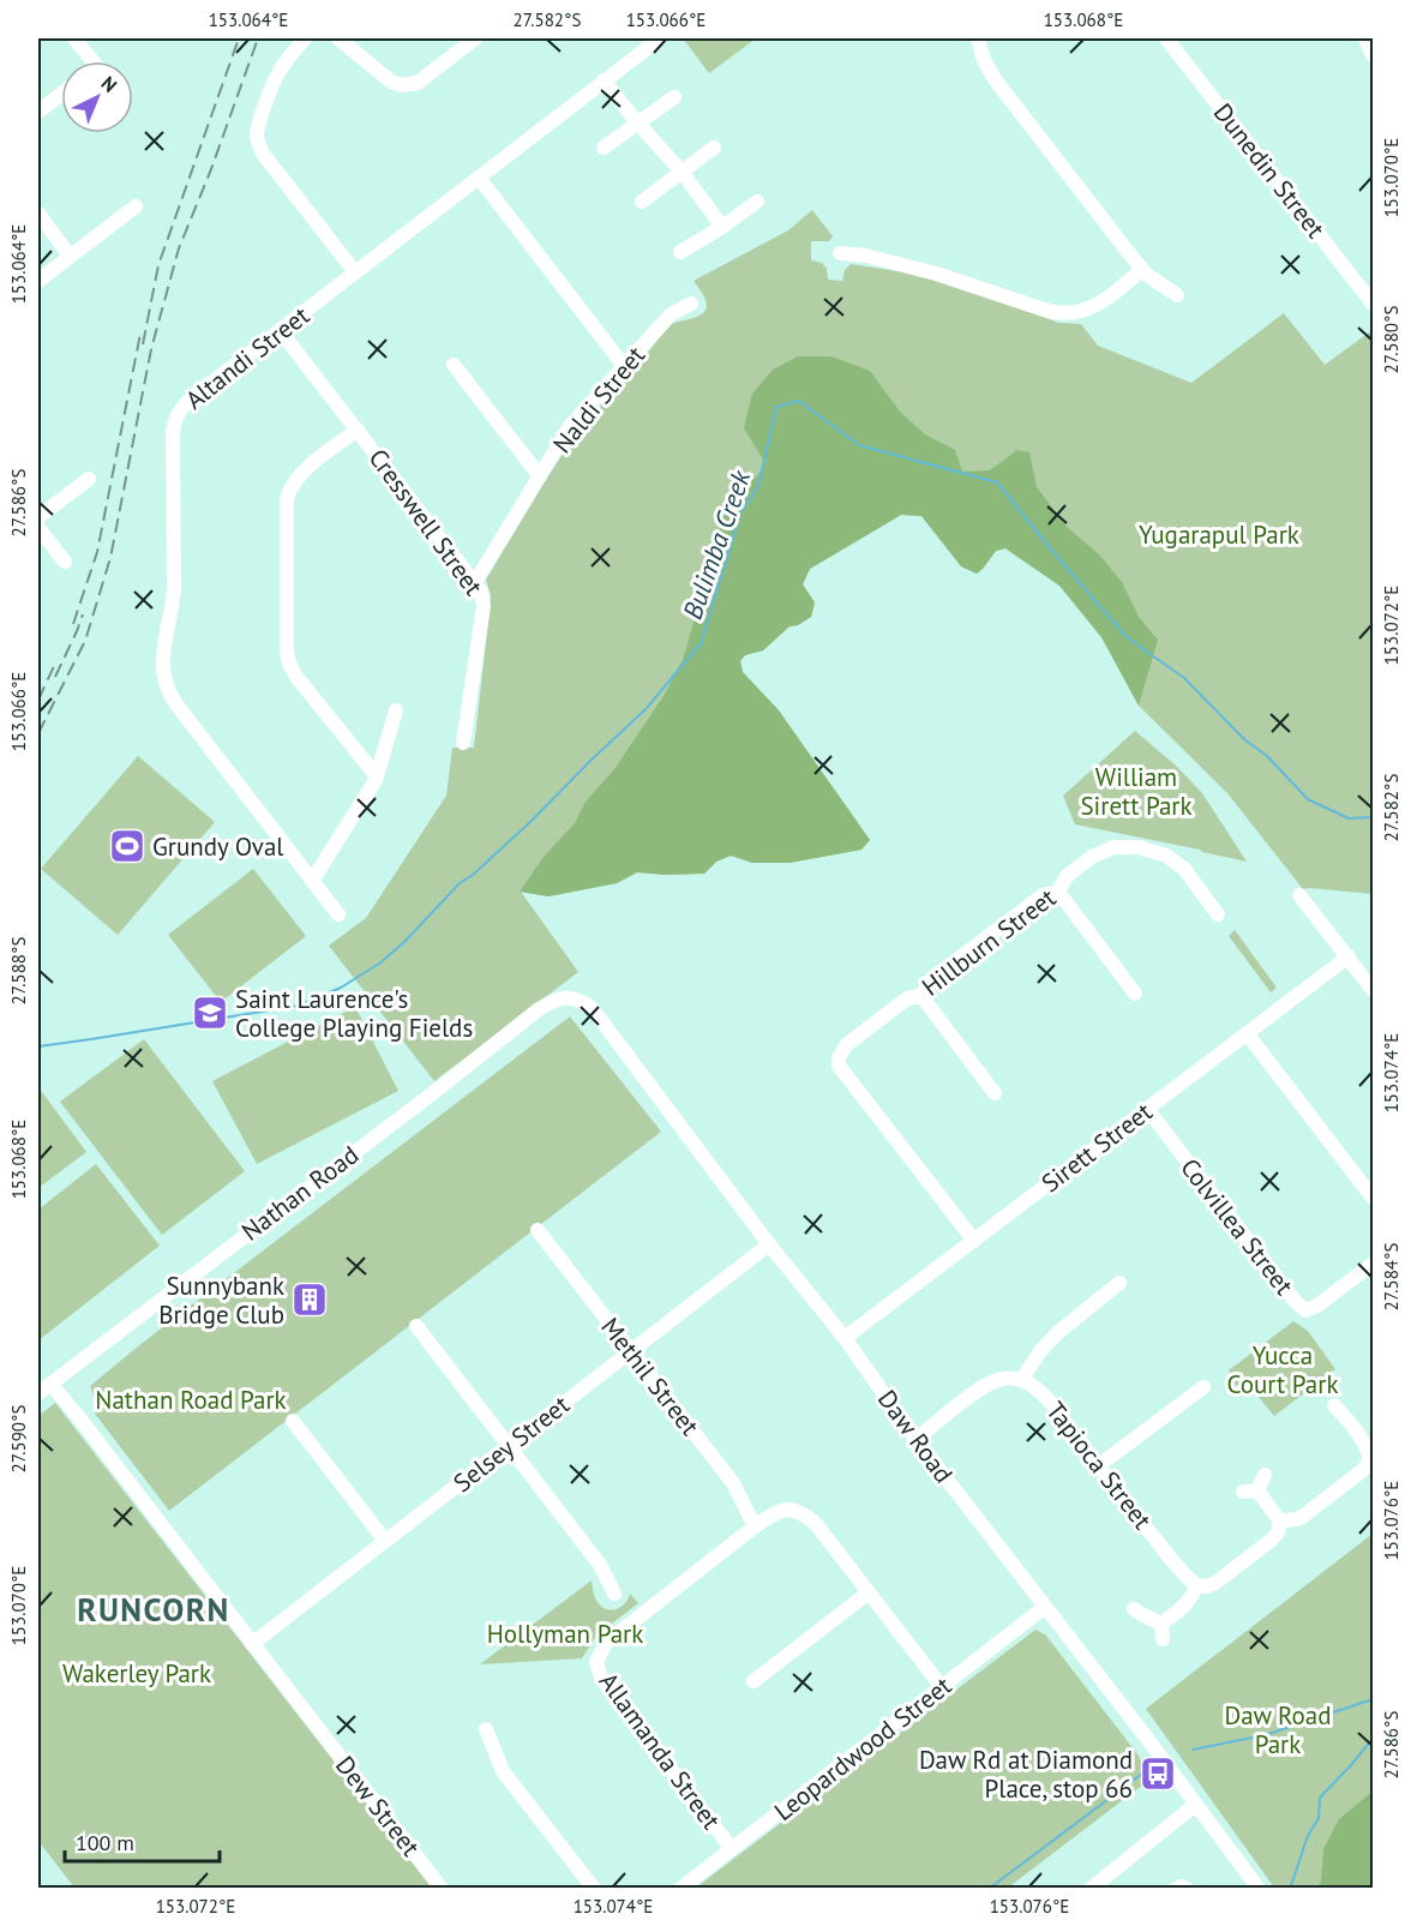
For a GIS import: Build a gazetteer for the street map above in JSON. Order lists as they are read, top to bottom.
{
  "streets": {
    "street": [
      "Dunedin Street",
      "Altandi Street",
      "Naldi Street",
      "Cresswell Street",
      "Hillburn Street",
      "Sirett Street",
      "Nathan Road",
      "Colvillea Street",
      "Methil Street",
      "Daw Road",
      "Selsey Street",
      "Tapioca Street",
      "Leopardwood Street",
      "Allamanda Street",
      "Dew Street"
    ]
  },
  "crossings": [
    ["Altandi Street", "Cresswell Street"],
    ["Naldi Street", "Cresswell Street"],
    ["Hillburn Street", "Sirett Street"],
    ["Sirett Street", "Colvillea Street"],
    ["Sirett Street", "Daw Road"],
    ["Nathan Road", "Daw Road"],
    ["Nathan Road", "Dew Street"],
    ["Methil Street", "Selsey Street"],
    ["Methil Street", "Allamanda Street"],
    ["Daw Road", "Selsey Street"],
    ["Daw Road", "Leopardwood Street"],
    ["Selsey Street", "Dew Street"],
    ["Leopardwood Street", "Allamanda Street"]
  ],
  "districts": ["RUNCORN"],
  "water": ["Bulimba Creek"],
  "parks": [
    "Yugarapul Park",
    "William Sirett Park",
    "Yucca Court Park",
    "Nathan Road Park",
    "Hollyman Park",
    "Wakerley Park",
    "Daw Road Park"
  ],
  "places": {
    "sports": ["Grundy Oval"],
    "school or university": ["Saint Laurence's College Playing Fields"],
    "building": ["Sunnybank Bridge Club"],
    "bus stop": ["Daw Rd at Diamond Place, stop 66"]
  },
  "scale_bar": "100 m",
  "north": "top right",
  "coordinates": [
    "153.064°E",
    "27.582°S",
    "153.066°E",
    "153.068°E",
    "153.070°E",
    "27.580°S",
    "27.586°S",
    "153.072°E",
    "27.588°S",
    "153.074°E",
    "27.584°S",
    "27.590°S",
    "153.076°E"
  ]
}
